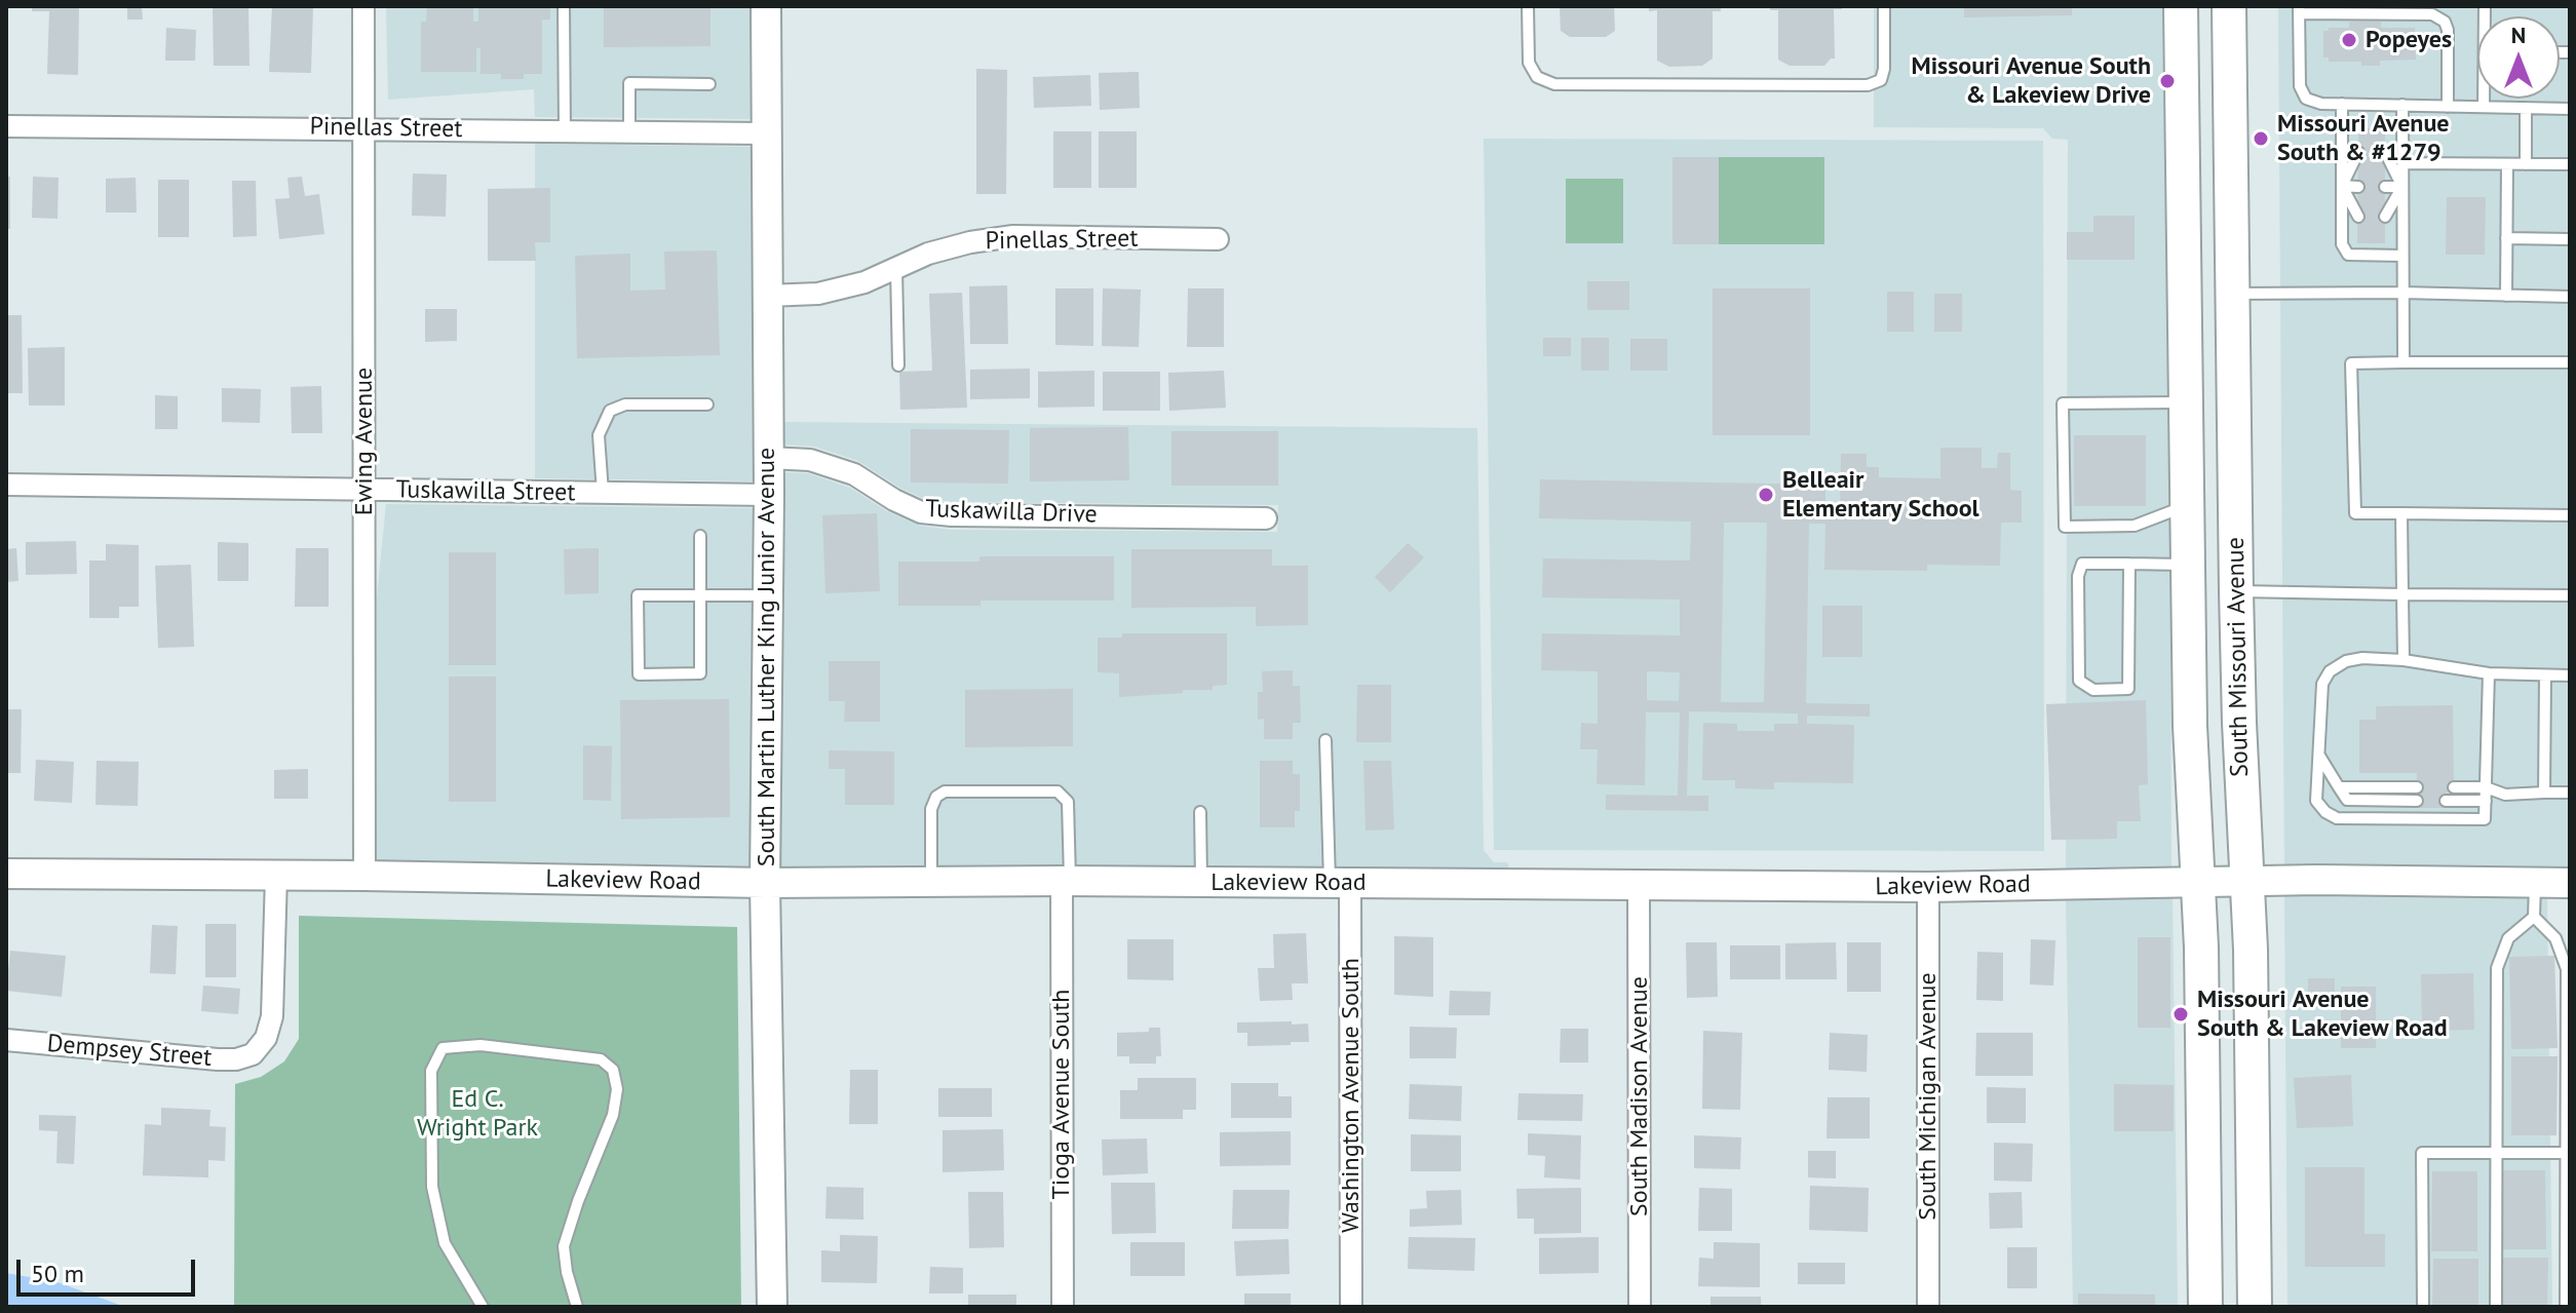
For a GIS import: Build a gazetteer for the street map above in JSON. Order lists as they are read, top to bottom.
{
  "streets": {
    "main road": ["South Missouri Avenue"],
    "street": [
      "Pinellas Street",
      "Ewing Avenue",
      "Tuskawilla Street",
      "Tuskawilla Drive",
      "South Martin Luther King Junior Avenue",
      "Lakeview Road",
      "Dempsey Street",
      "Tioga Avenue South",
      "Washington Avenue South",
      "South Madison Avenue",
      "South Michigan Avenue"
    ]
  },
  "crossings": [
    ["Pinellas Street", "Ewing Avenue"],
    ["Pinellas Street", "South Martin Luther King Junior Avenue"],
    ["Ewing Avenue", "Tuskawilla Street"],
    ["Ewing Avenue", "Lakeview Road"],
    ["Tuskawilla Street", "South Martin Luther King Junior Avenue"],
    ["Tuskawilla Drive", "South Martin Luther King Junior Avenue"],
    ["South Martin Luther King Junior Avenue", "Lakeview Road"],
    ["South Missouri Avenue", "Lakeview Road"],
    ["Lakeview Road", "Dempsey Street"],
    ["Lakeview Road", "Tioga Avenue South"],
    ["Lakeview Road", "Washington Avenue South"],
    ["Lakeview Road", "South Madison Avenue"],
    ["Lakeview Road", "South Michigan Avenue"]
  ],
  "parks": ["Ed C. Wright Park"],
  "places": [
    "Popeyes",
    "Missouri Avenue South & Lakeview Drive",
    "Missouri Avenue South & #1279",
    "Belleair Elementary School",
    "Missouri Avenue South & Lakeview Road"
  ],
  "scale_bar": "50 m",
  "north": "top"
}
